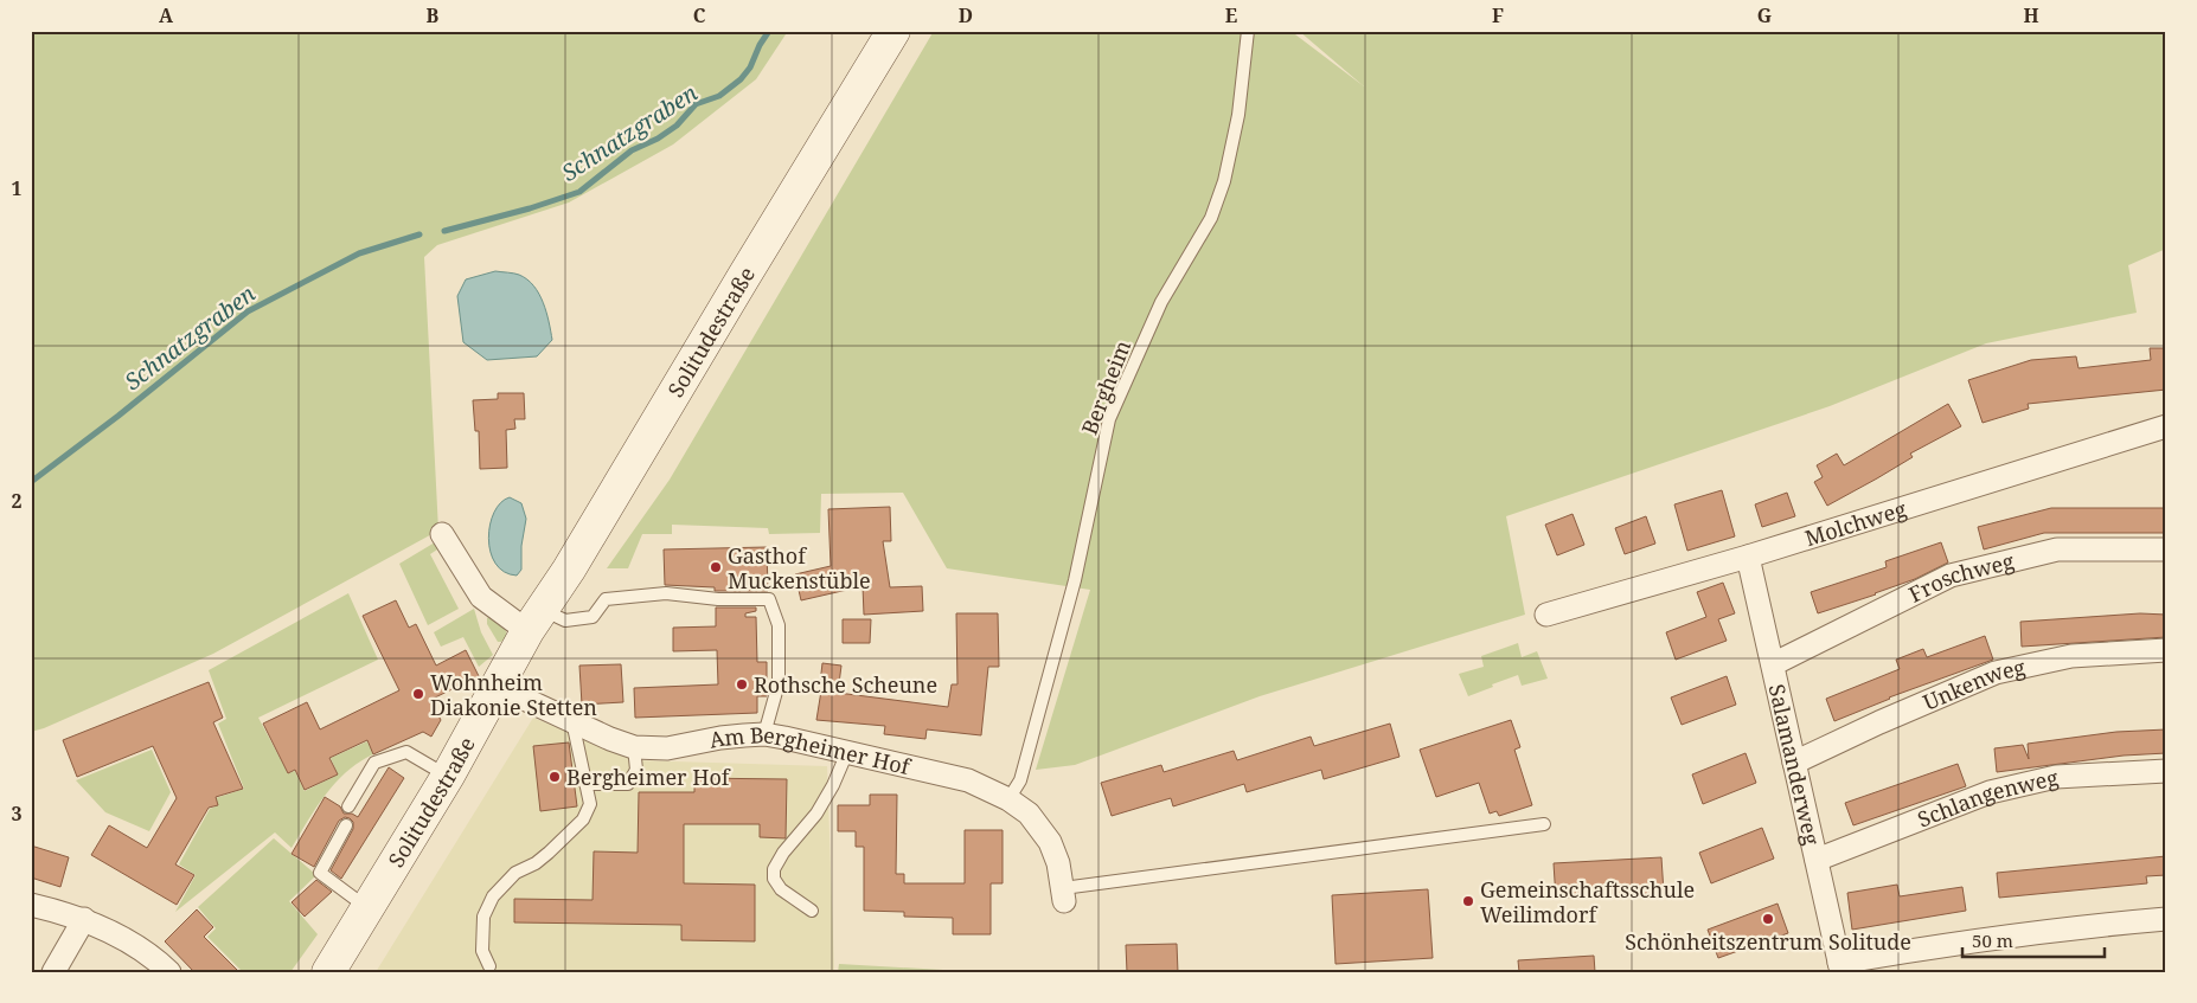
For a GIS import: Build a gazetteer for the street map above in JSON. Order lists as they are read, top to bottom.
{
  "streets": {
    "street": [
      "Solitudestraße",
      "Molchweg",
      "Froschweg",
      "Unkenweg",
      "Am Bergheimer Hof",
      "Salamanderweg",
      "Schlangenweg"
    ],
    "lane": ["Bergheim"]
  },
  "crossings": [
    ["Solitudestraße", "Am Bergheimer Hof"],
    ["Bergheim", "Am Bergheimer Hof"],
    ["Molchweg", "Salamanderweg"],
    ["Froschweg", "Salamanderweg"],
    ["Unkenweg", "Salamanderweg"],
    ["Salamanderweg", "Schlangenweg"]
  ],
  "water": ["Schnatzgraben"],
  "places": [
    "Gasthof Muckenstüble",
    "Rothsche Scheune",
    "Wohnheim Diakonie Stetten",
    "Bergheimer Hof",
    "Gemeinschaftsschule Weilimdorf",
    "Schönheitszentrum Solitude"
  ],
  "scale_bar": "50 m",
  "grid": {
    "columns": [
      "A",
      "B",
      "C",
      "D",
      "E",
      "F",
      "G",
      "H"
    ],
    "rows": ["1", "2", "3"]
  }
}
